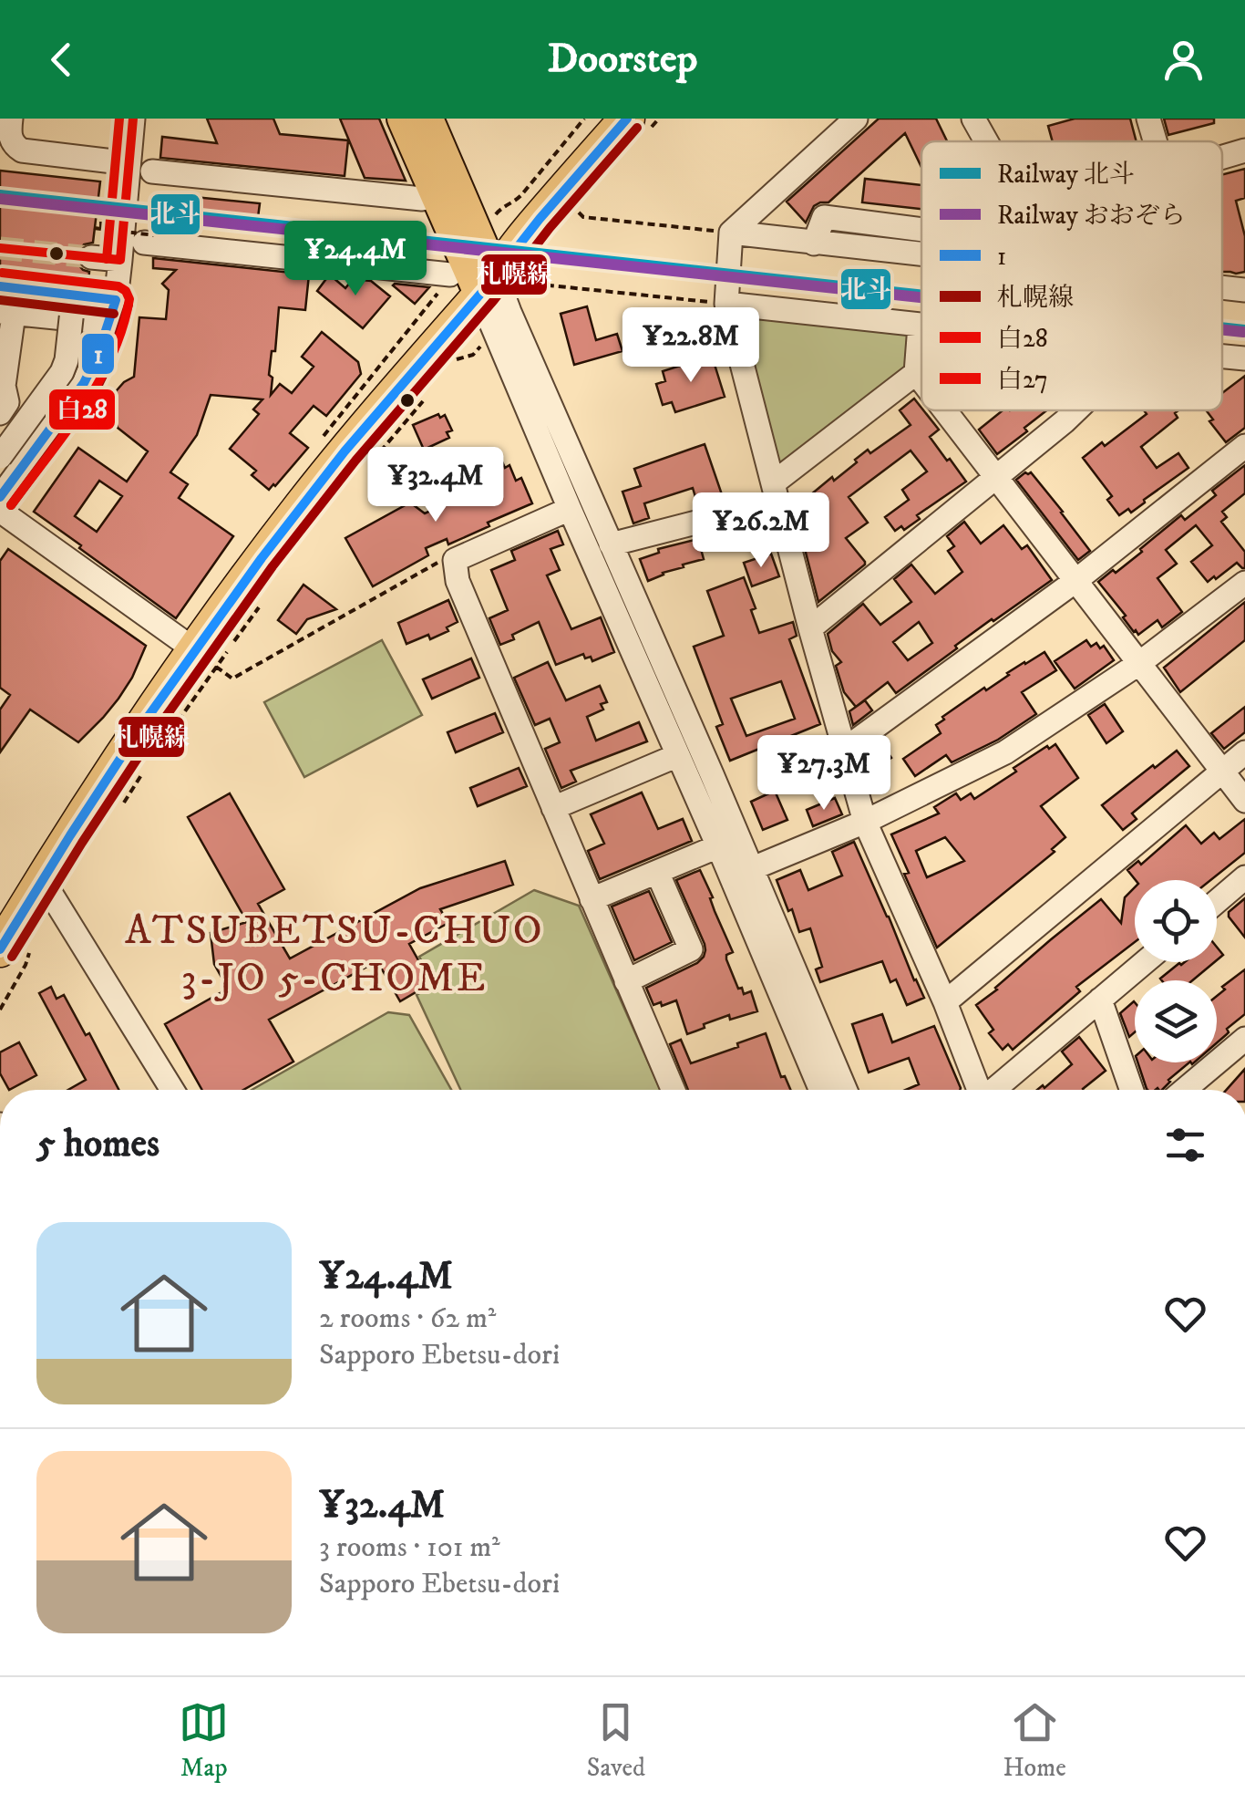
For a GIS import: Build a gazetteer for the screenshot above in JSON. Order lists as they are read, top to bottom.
{
  "districts": ["ATSUBETSU-CHUO 3-JO 5-CHOME"],
  "lines": [
    "transit line 1",
    "transit line 白28",
    "transit line 白27",
    "transit line 札幌線",
    "rail line 北斗",
    "rail line おおぞら"
  ],
  "legend": [
    "Railway 北斗",
    "Railway おおぞら",
    "1",
    "札幌線",
    "白28",
    "白27"
  ],
  "page": {
    "header": "Doorstep",
    "price": [
      "¥24.4M",
      "¥22.8M",
      "¥32.4M",
      "¥26.2M",
      "¥27.3M"
    ],
    "heading": "5 homes",
    "list": [
      {
        "name": "¥24.4M",
        "note": "2 rooms · 62 m² · Sapporo Ebetsu-dori"
      },
      {
        "name": "¥32.4M",
        "note": "3 rooms · 101 m² · Sapporo Ebetsu-dori"
      }
    ],
    "tabs": ["Map", "Saved", "Home"]
  }
}
